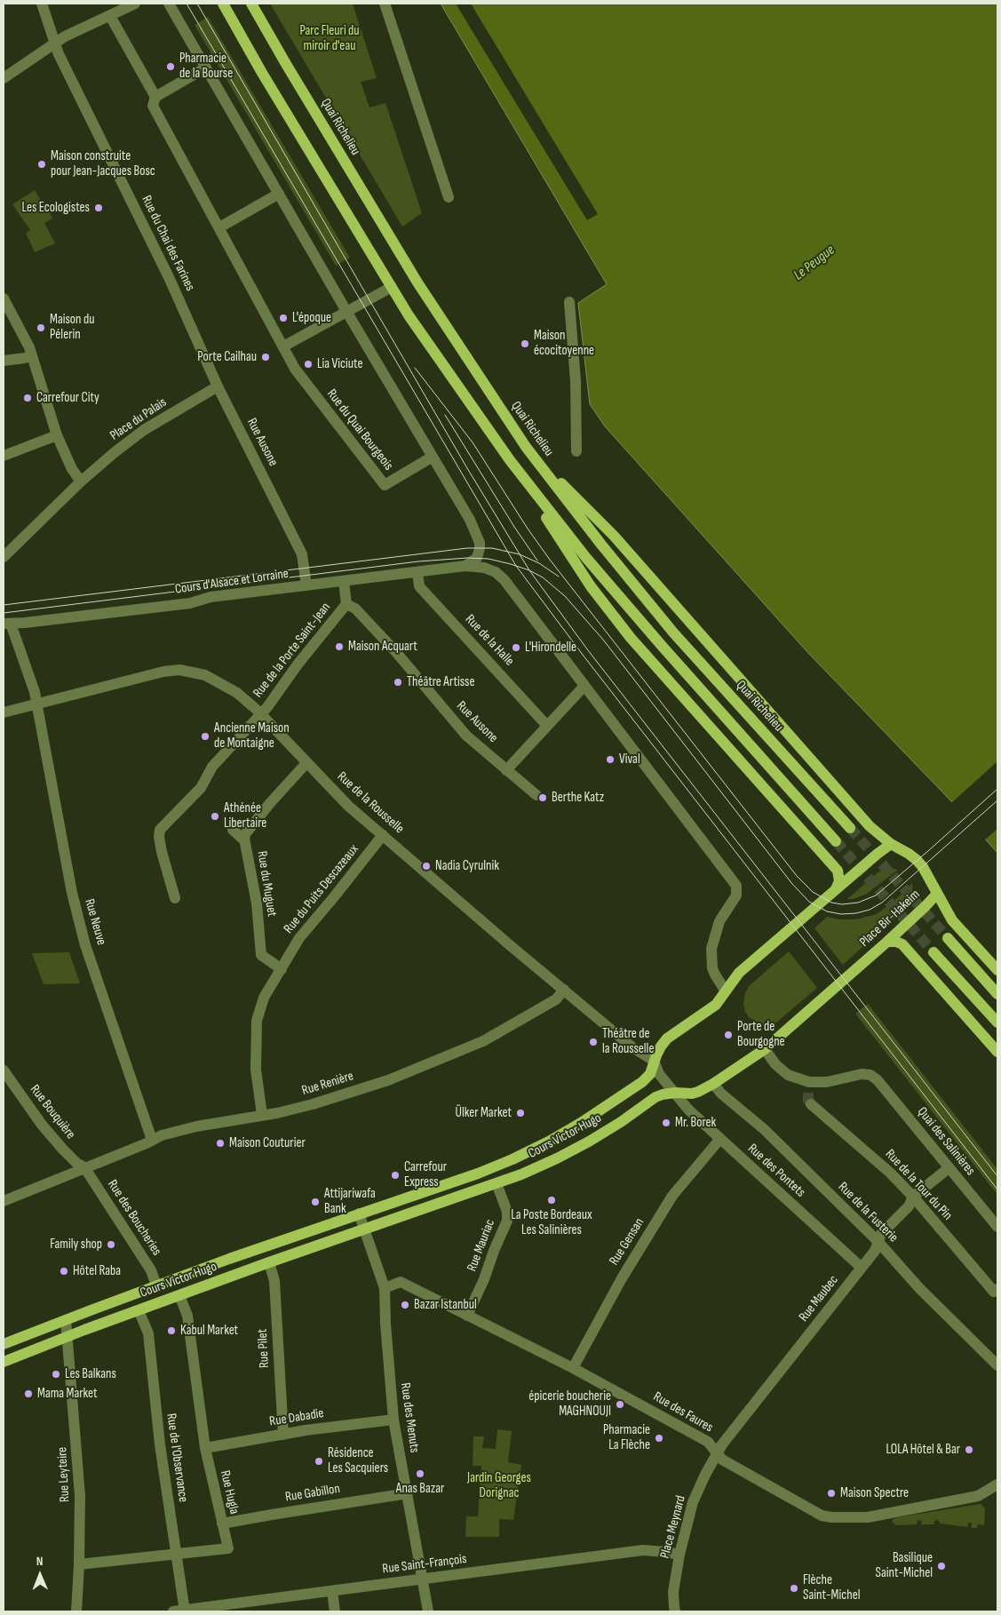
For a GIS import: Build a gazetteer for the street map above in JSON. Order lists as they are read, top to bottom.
{
  "streets": {
    "main road": ["Quai Richelieu", "Place Bir-Hakeim", "Cours Victor Hugo"],
    "street": [
      "Rue du Chai des Farines",
      "Place du Palais",
      "Rue du Quai Bourgeois",
      "Rue Ausone",
      "Cours d'Alsace et Lorraine",
      "Rue de la Halle",
      "Rue de la Porte Saint-Jean",
      "Rue de la Rousselle",
      "Rue du Muguet",
      "Rue du Puits Descazeaux",
      "Rue Neuve",
      "Rue Renière",
      "Rue Bouquière",
      "Quai des Salinières",
      "Rue des Pontets",
      "Rue de la Tour du Pin",
      "Rue de la Fusterie",
      "Rue des Boucheries",
      "Rue Gensan",
      "Rue Mauriac",
      "Rue Maubec",
      "Rue Pilet",
      "Rue des Faures",
      "Rue Dabadie",
      "Rue des Menuts",
      "Rue de l'Observance",
      "Rue Leyteire",
      "Rue Hugla",
      "Rue Gabillon",
      "Place Meynard",
      "Rue Saint-François"
    ]
  },
  "crossings": [
    ["Quai Richelieu", "Place Bir-Hakeim"],
    ["Rue du Chai des Farines", "Place du Palais"],
    ["Rue du Chai des Farines", "Rue Ausone"],
    ["Place du Palais", "Rue Ausone"],
    ["Rue Ausone", "Cours d'Alsace et Lorraine"],
    ["Rue Ausone", "Rue de la Porte Saint-Jean"],
    ["Cours d'Alsace et Lorraine", "Rue de la Halle"],
    ["Cours d'Alsace et Lorraine", "Rue Neuve"],
    ["Rue de la Porte Saint-Jean", "Rue de la Rousselle"],
    ["Rue de la Rousselle", "Rue du Muguet"],
    ["Rue de la Rousselle", "Rue du Puits Descazeaux"],
    ["Rue de la Rousselle", "Rue Neuve"],
    ["Rue de la Rousselle", "Rue Renière"],
    ["Rue de la Rousselle", "Cours Victor Hugo"],
    ["Rue de la Rousselle", "Rue des Pontets"],
    ["Rue du Muguet", "Rue du Puits Descazeaux"],
    ["Rue du Puits Descazeaux", "Rue Renière"],
    ["Place Bir-Hakeim", "Cours Victor Hugo"],
    ["Place Bir-Hakeim", "Quai des Salinières"],
    ["Rue Neuve", "Rue Renière"],
    ["Rue Renière", "Rue Bouquière"],
    ["Rue Renière", "Rue des Boucheries"],
    ["Rue Bouquière", "Rue des Boucheries"],
    ["Cours Victor Hugo", "Quai des Salinières"],
    ["Cours Victor Hugo", "Rue des Pontets"],
    ["Cours Victor Hugo", "Rue de la Fusterie"],
    ["Cours Victor Hugo", "Rue des Boucheries"],
    ["Cours Victor Hugo", "Rue Mauriac"],
    ["Cours Victor Hugo", "Rue Pilet"],
    ["Cours Victor Hugo", "Rue des Menuts"],
    ["Cours Victor Hugo", "Rue de l'Observance"],
    ["Cours Victor Hugo", "Rue Leyteire"],
    ["Cours Victor Hugo", "Rue Hugla"],
    ["Quai des Salinières", "Rue Maubec"],
    ["Rue des Pontets", "Rue Gensan"],
    ["Rue des Pontets", "Rue Maubec"],
    ["Rue de la Tour du Pin", "Rue Maubec"],
    ["Rue de la Fusterie", "Rue Maubec"],
    ["Rue Gensan", "Rue des Faures"],
    ["Rue Mauriac", "Rue des Faures"],
    ["Rue Maubec", "Rue des Faures"],
    ["Rue Maubec", "Place Meynard"],
    ["Rue Pilet", "Rue Dabadie"],
    ["Rue des Faures", "Rue des Menuts"],
    ["Rue des Faures", "Place Meynard"],
    ["Rue Dabadie", "Rue des Menuts"],
    ["Rue Dabadie", "Rue Hugla"],
    ["Rue des Menuts", "Rue Gabillon"],
    ["Rue des Menuts", "Rue Saint-François"],
    ["Rue de l'Observance", "Rue Hugla"],
    ["Rue de l'Observance", "Rue Saint-François"],
    ["Rue Leyteire", "Rue Hugla"],
    ["Rue Hugla", "Rue Gabillon"],
    ["Place Meynard", "Rue Saint-François"]
  ],
  "water": ["Le Peugue"],
  "parks": ["Parc Fleuri du miroir d'eau", "Jardin Georges Dorignac"],
  "places": [
    "Pharmacie de la Bourse",
    "Maison construite pour Jean-Jacques Bosc",
    "Les Ecologistes",
    "L'époque",
    "Maison du Pélerin",
    "Maison écocitoyenne",
    "Porte Cailhau",
    "Lia Viciute",
    "Carrefour City",
    "Maison Acquart",
    "L'Hirondelle",
    "Théâtre Artisse",
    "Ancienne Maison de Montaigne",
    "Vival",
    "Berthe Katz",
    "Athénée Libertaire",
    "Nadia Cyrulnik",
    "Porte de Bourgogne",
    "Théâtre de la Rousselle",
    "Ülker Market",
    "Mr. Borek",
    "Maison Couturier",
    "Carrefour Express",
    "La Poste Bordeaux Les Salinières",
    "Attijariwafa Bank",
    "Family shop",
    "Hôtel Raba",
    "Bazar Istanbul",
    "Kabul Market",
    "Les Balkans",
    "Mama Market",
    "épicerie boucherie MAGHNOUJI",
    "Pharmacie La Flèche",
    "LOLA Hôtel & Bar",
    "Résidence Les Sacquiers",
    "Anas Bazar",
    "Maison Spectre",
    "Basilique Saint-Michel",
    "Flèche Saint-Michel"
  ],
  "north": "top"
}
